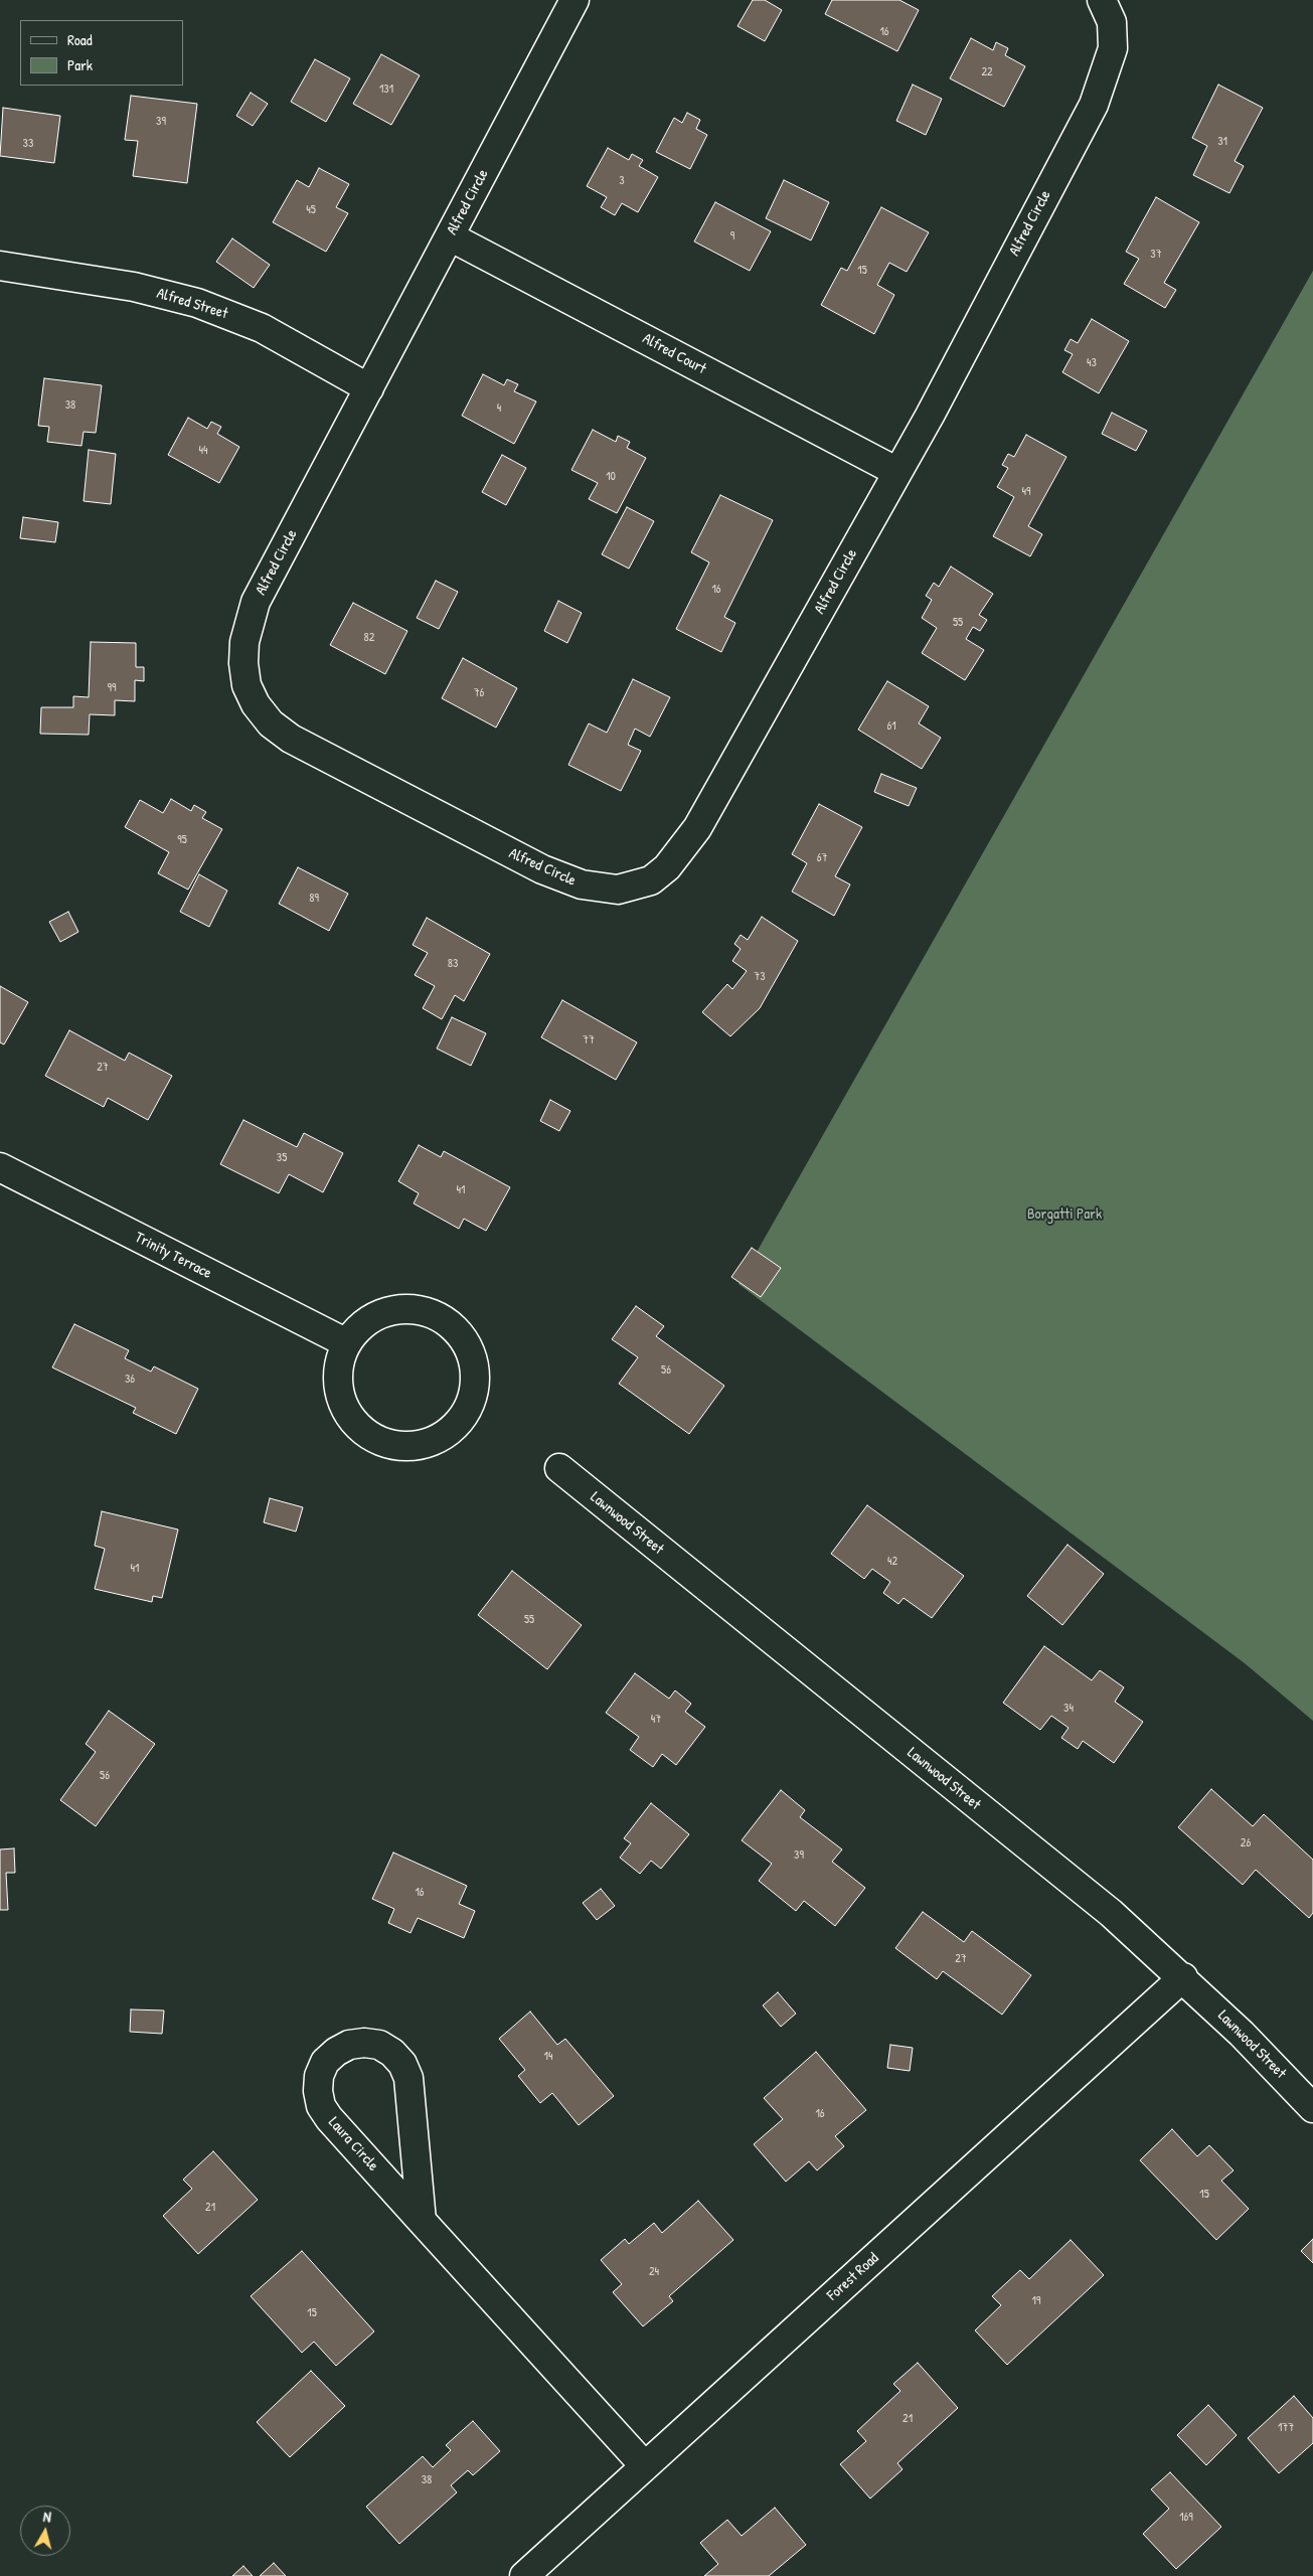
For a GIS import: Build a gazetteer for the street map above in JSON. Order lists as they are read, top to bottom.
{
  "streets": {
    "street": [
      "Alfred Circle",
      "Alfred Street",
      "Alfred Court",
      "Trinity Terrace",
      "Lawnwood Street",
      "Laura Circle",
      "Forest Road"
    ]
  },
  "crossings": [
    ["Alfred Circle", "Alfred Street"],
    ["Alfred Circle", "Alfred Court"],
    ["Lawnwood Street", "Forest Road"],
    ["Laura Circle", "Forest Road"]
  ],
  "parks": ["Borgatti Park"],
  "house_numbers": [
    "16",
    "22",
    "131",
    "39",
    "31",
    "33",
    "3",
    "45",
    "9",
    "37",
    "15",
    "43",
    "38",
    "4",
    "44",
    "10",
    "49",
    "16",
    "55",
    "82",
    "99",
    "76",
    "61",
    "95",
    "67",
    "89",
    "83",
    "73",
    "77",
    "27",
    "35",
    "41",
    "56",
    "36",
    "42",
    "41",
    "55",
    "34",
    "47",
    "56",
    "26",
    "39",
    "16",
    "27",
    "14",
    "16",
    "15",
    "21",
    "24",
    "19",
    "15",
    "21",
    "177",
    "38",
    "169"
  ],
  "legend": ["Road", "Park"],
  "north": "top"
}
